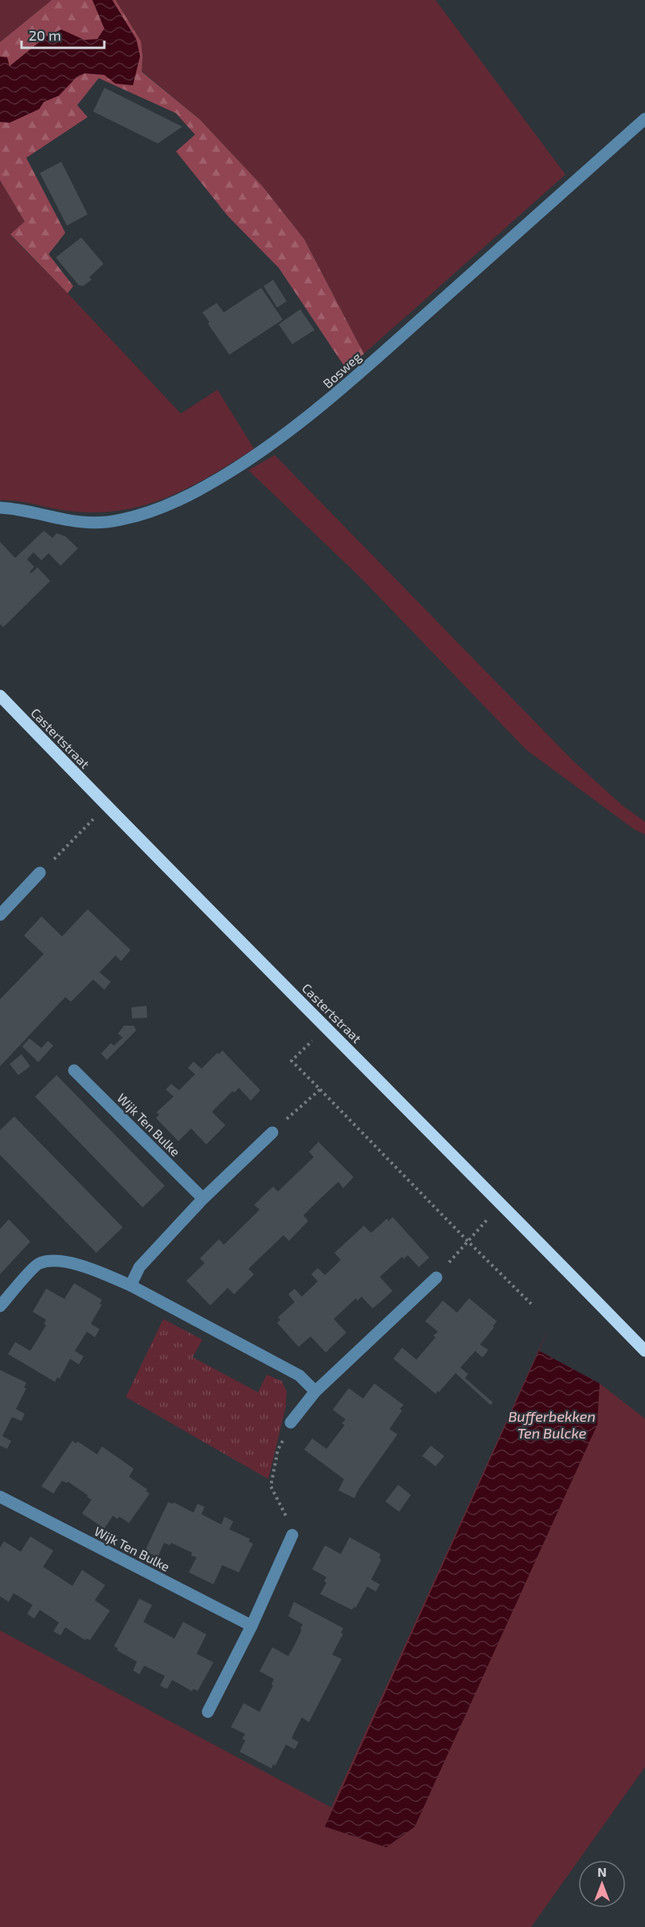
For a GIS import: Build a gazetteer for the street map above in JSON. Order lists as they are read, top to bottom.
{
  "streets": {
    "main road": ["Castertstraat"],
    "street": ["Bosweg", "Wijk Ten Bulke"]
  },
  "water": ["Bufferbekken Ten Bulcke"],
  "scale_bar": "20 m",
  "north": "top"
}
